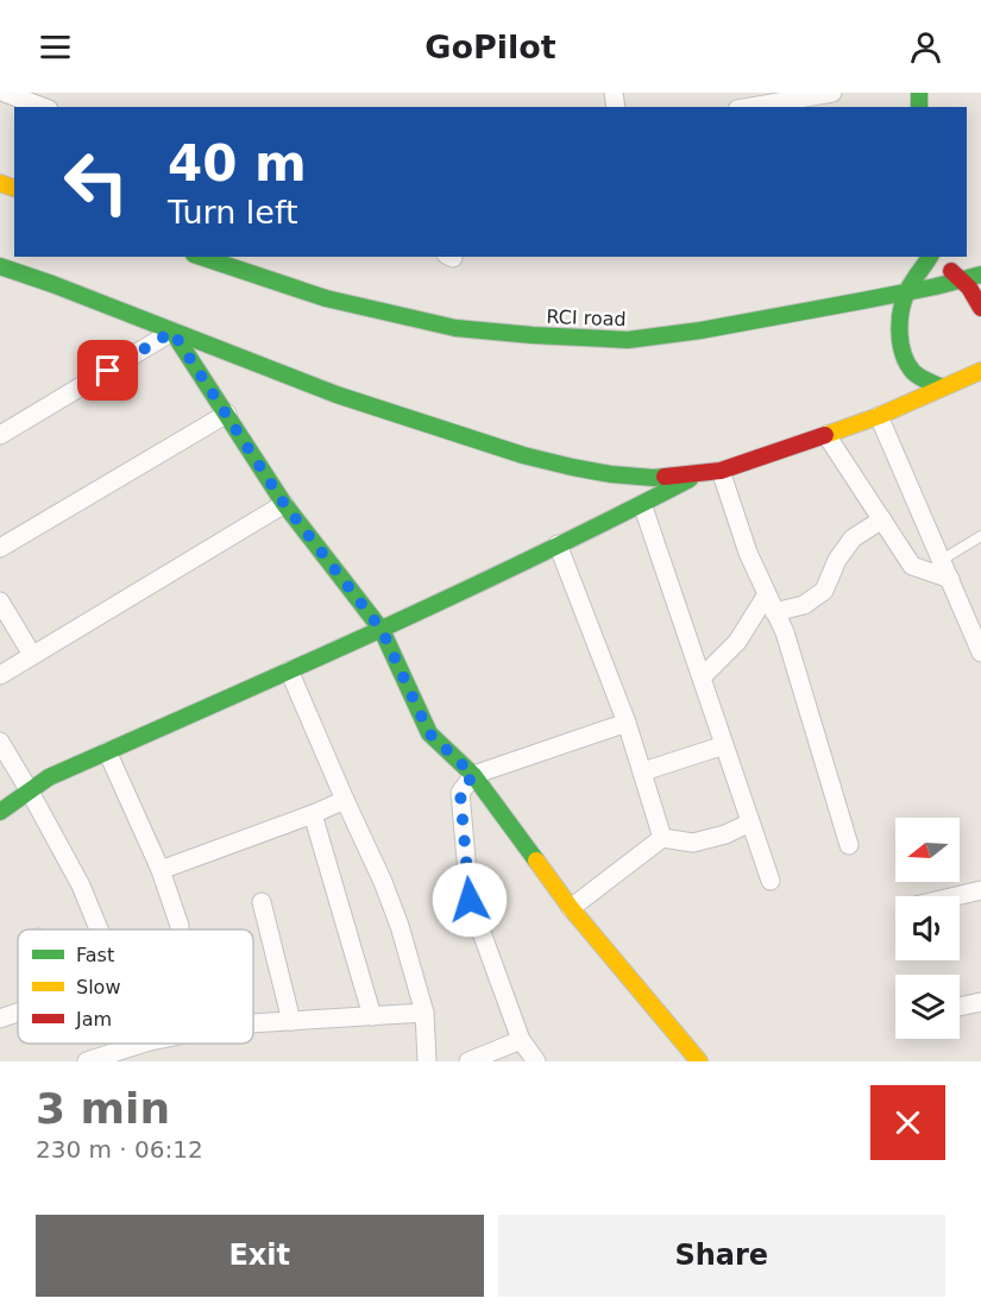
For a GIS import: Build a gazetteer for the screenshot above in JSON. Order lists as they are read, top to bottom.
{
  "streets": {
    "main road": ["RCI road"]
  },
  "legend": ["Fast", "Slow", "Jam"],
  "north": "left",
  "page": {
    "header": "GoPilot",
    "turn": ["40 m", "Turn left"],
    "heading": ["3 min", "230 m · 06:12"],
    "buttons": ["Exit", "Share"]
  }
}
